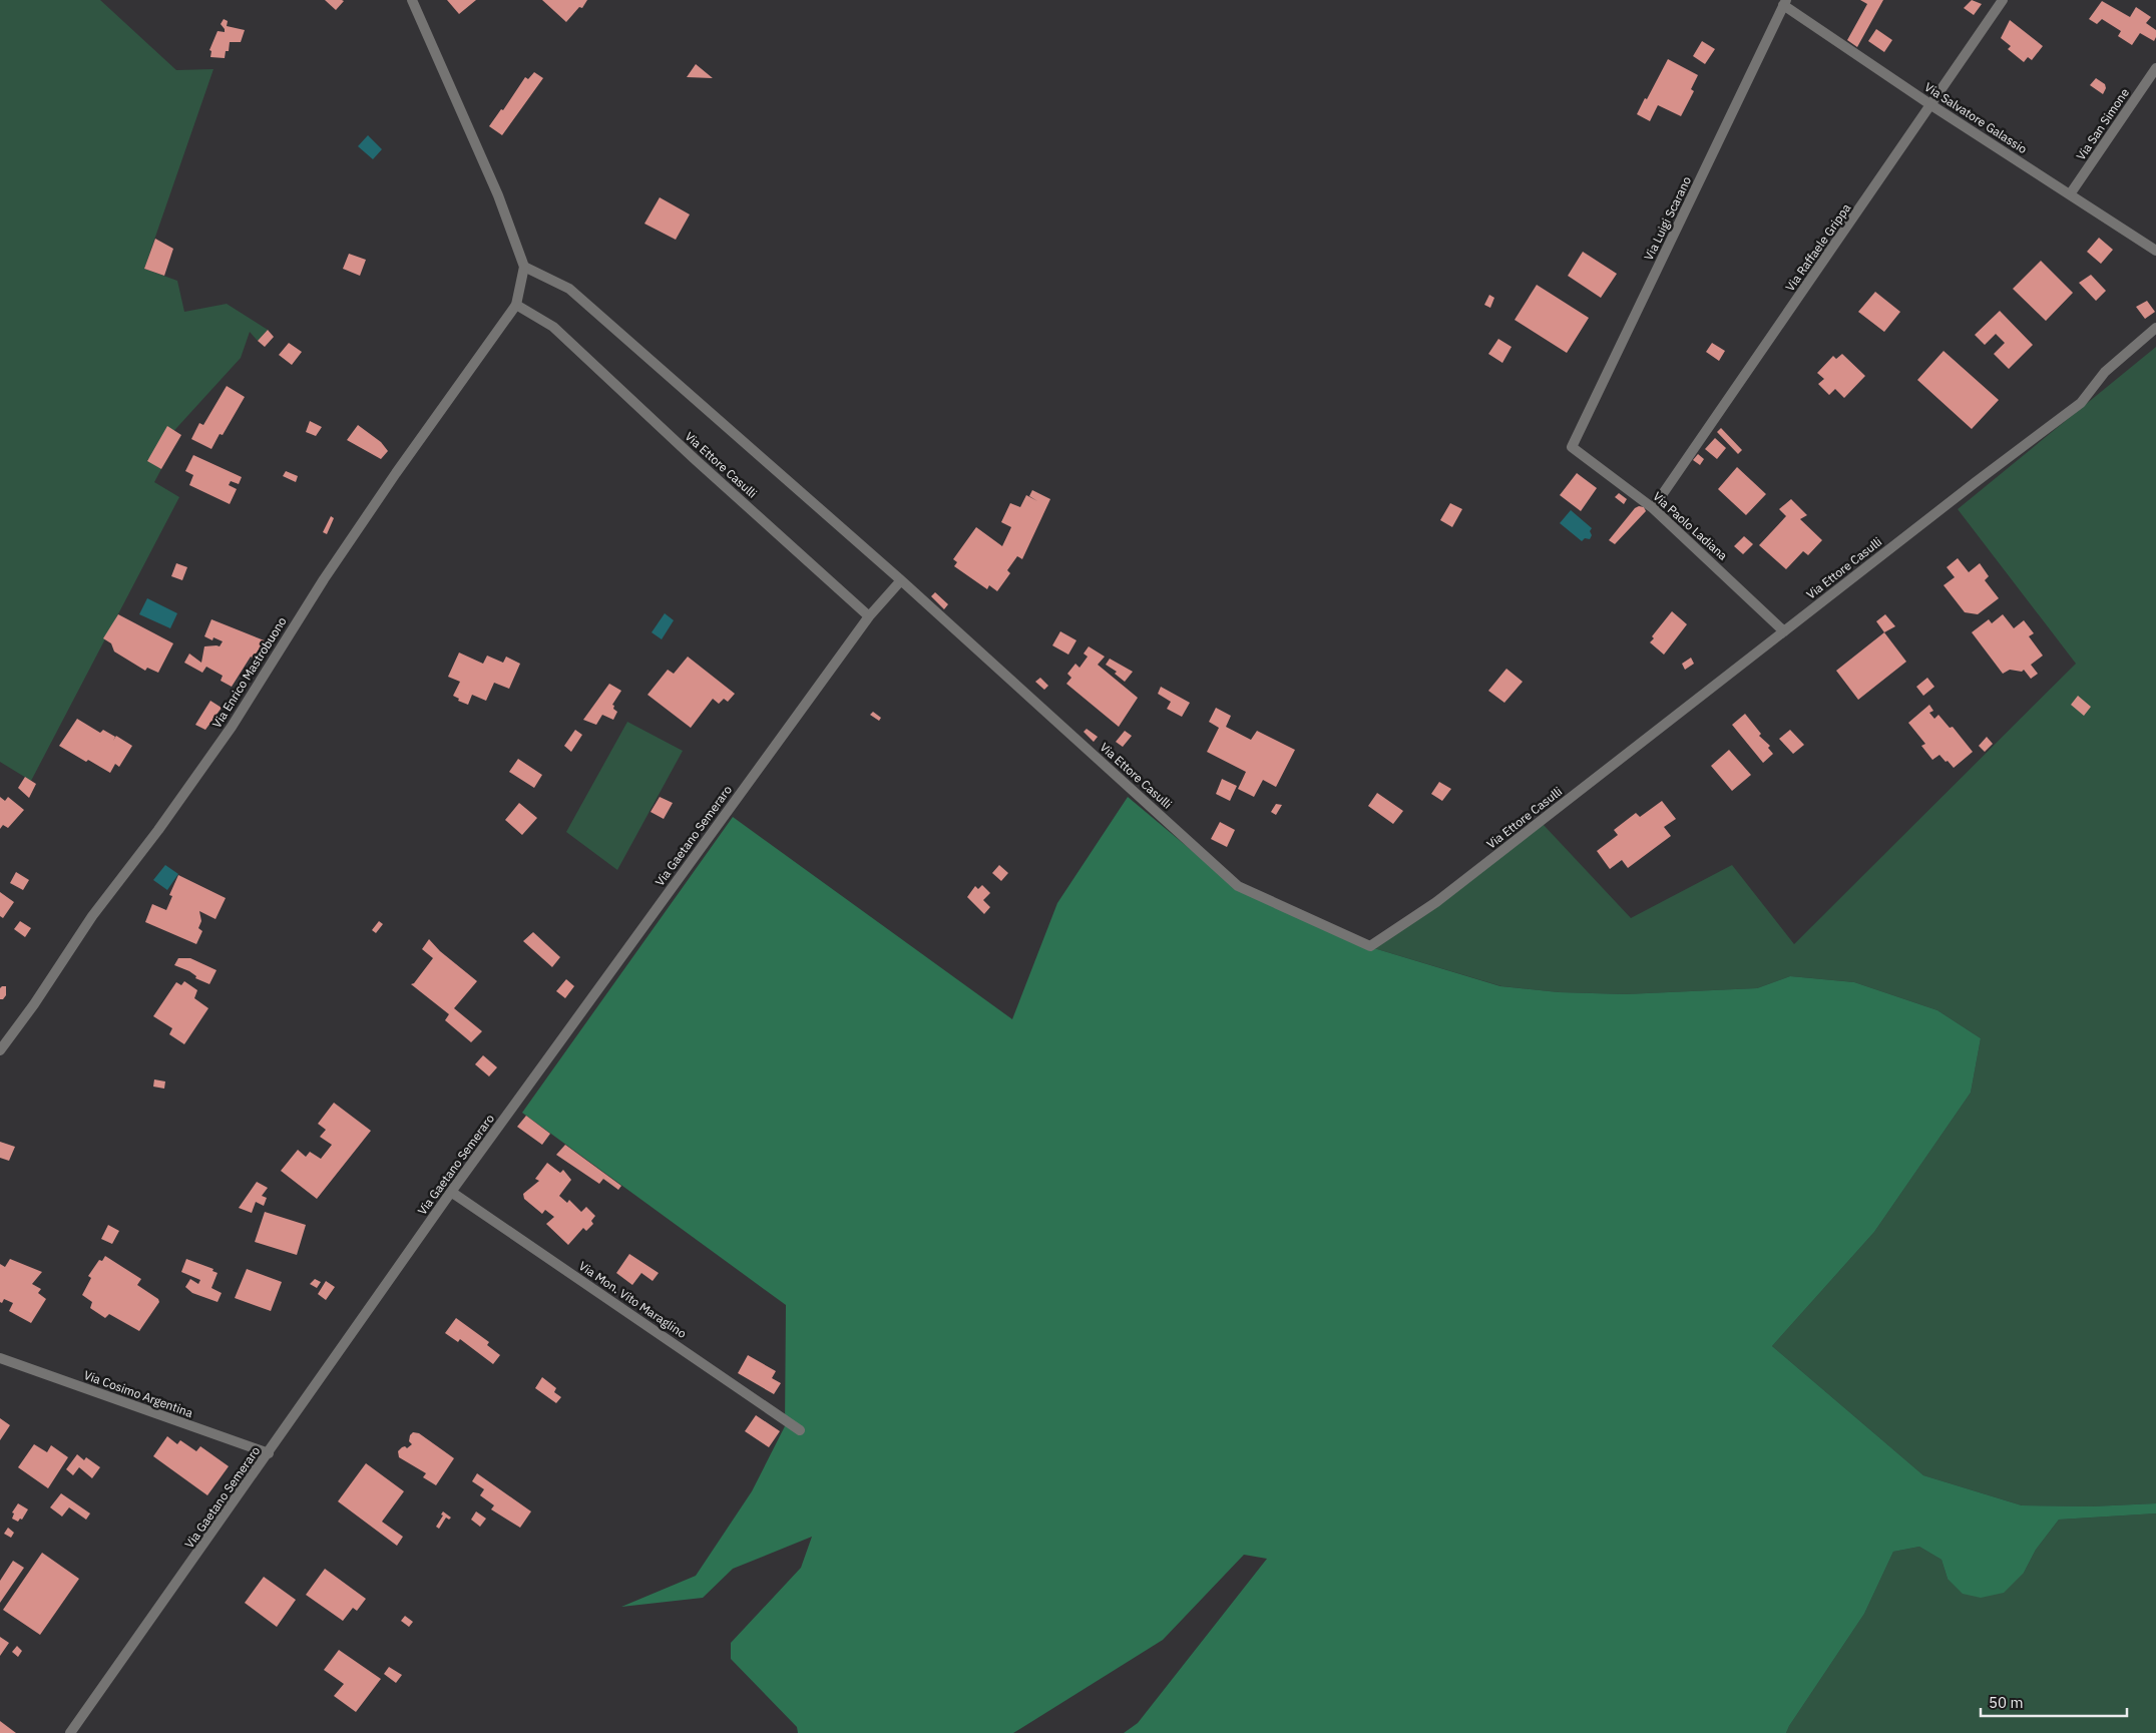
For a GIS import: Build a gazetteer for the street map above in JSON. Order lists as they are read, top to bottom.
{
  "streets": {
    "street": [
      "Via Salvatore Galassio",
      "Via San Simone",
      "Via Luigi Scarano",
      "Via Raffaele Grippa",
      "Via Ettore Casulli",
      "Via Paolo Ladiana",
      "Via Enrico Mastrobuono",
      "Via Gaetano Semeraro",
      "Via Mon. Vito Maraglino",
      "Via Cosimo Argentina"
    ]
  },
  "crossings": [
    ["Via Salvatore Galassio", "Via San Simone"],
    ["Via Salvatore Galassio", "Via Luigi Scarano"],
    ["Via Salvatore Galassio", "Via Raffaele Grippa"],
    ["Via Luigi Scarano", "Via Paolo Ladiana"],
    ["Via Raffaele Grippa", "Via Paolo Ladiana"],
    ["Via Ettore Casulli", "Via Paolo Ladiana"],
    ["Via Ettore Casulli", "Via Enrico Mastrobuono"],
    ["Via Ettore Casulli", "Via Gaetano Semeraro"],
    ["Via Gaetano Semeraro", "Via Mon. Vito Maraglino"],
    ["Via Gaetano Semeraro", "Via Cosimo Argentina"]
  ],
  "scale_bar": "50 m"
}
